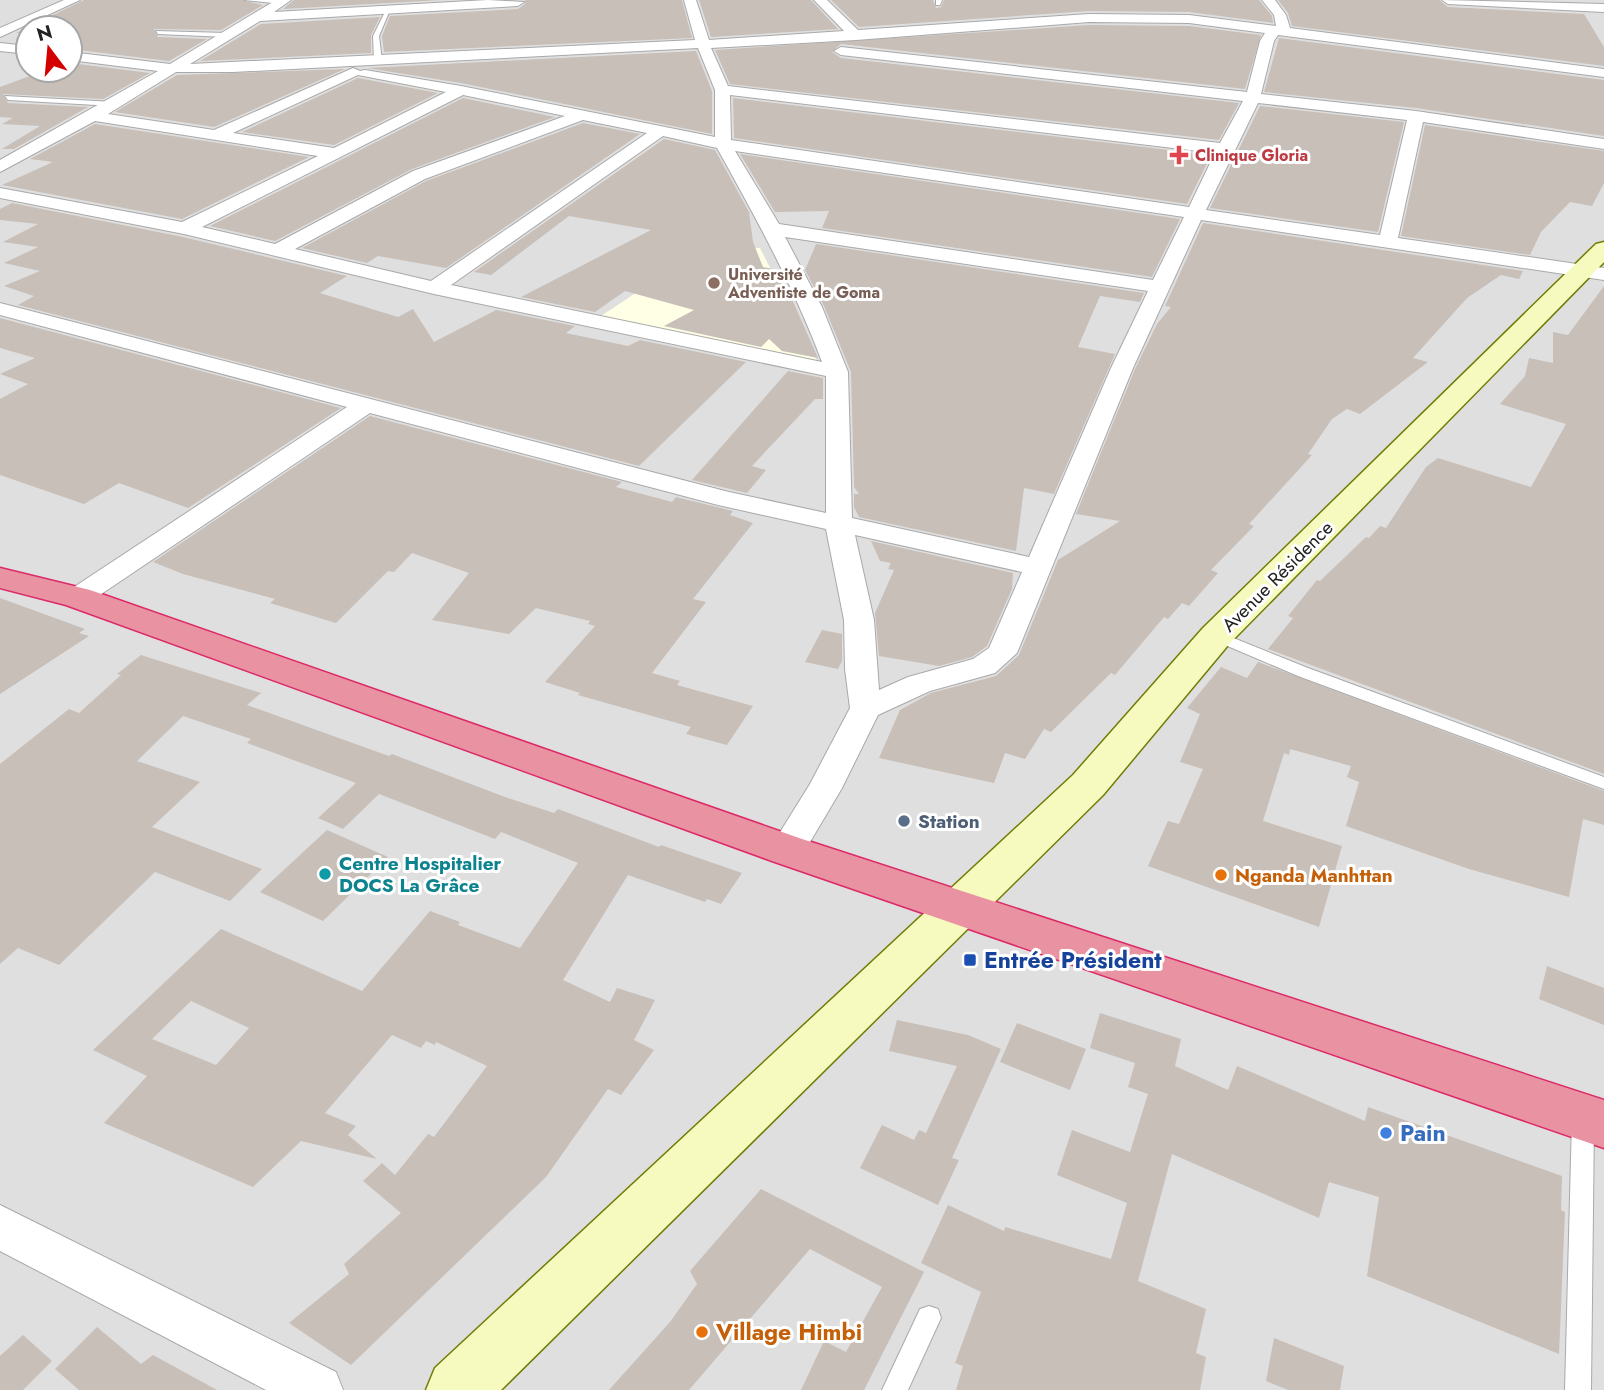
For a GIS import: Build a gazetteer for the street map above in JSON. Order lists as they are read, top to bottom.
{
  "streets": {
    "main road": ["Avenue Résidence"]
  },
  "places": {
    "health": ["Clinique Gloria"],
    "other": [
      "Université Adventiste de Goma",
      "Station",
      "Centre Hospitalier DOCS La Grâce",
      "Nganda Manhttan",
      "Pain",
      "Village Himbi"
    ],
    "transit": ["Entrée Président"]
  },
  "north": "top"
}
